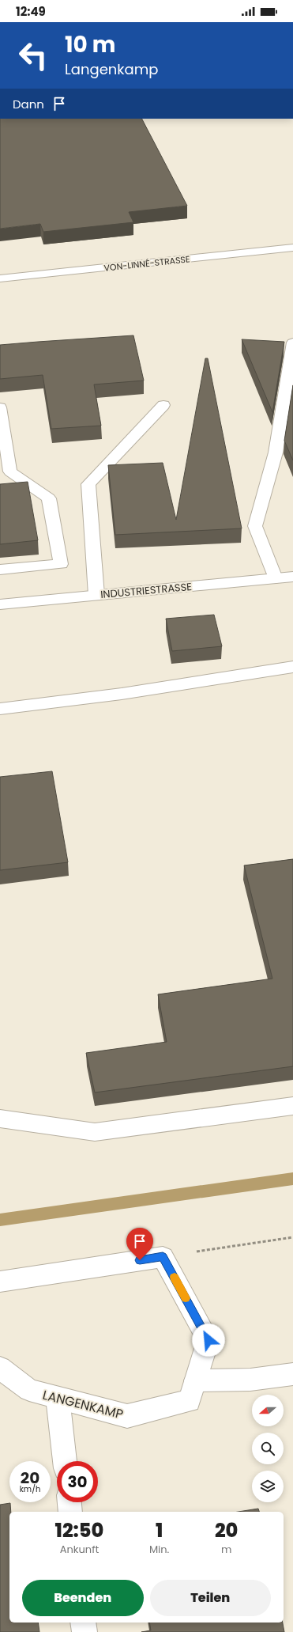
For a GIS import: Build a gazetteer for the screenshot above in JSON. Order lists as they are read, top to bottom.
{
  "streets": {
    "street": ["VON-LINNÉ-STRASSE", "INDUSTRIESTRASSE", "LANGENKAMP"]
  },
  "north": "left",
  "page": {
    "status": "12:49",
    "turn": ["10 m", "Langenkamp"],
    "then": "Dann",
    "speed": "20 km/h",
    "limit": "30",
    "eta": [
      "12:50",
      "Ankunft",
      "1",
      "Min.",
      "20",
      "m"
    ],
    "buttons": ["Beenden", "Teilen"]
  }
}
